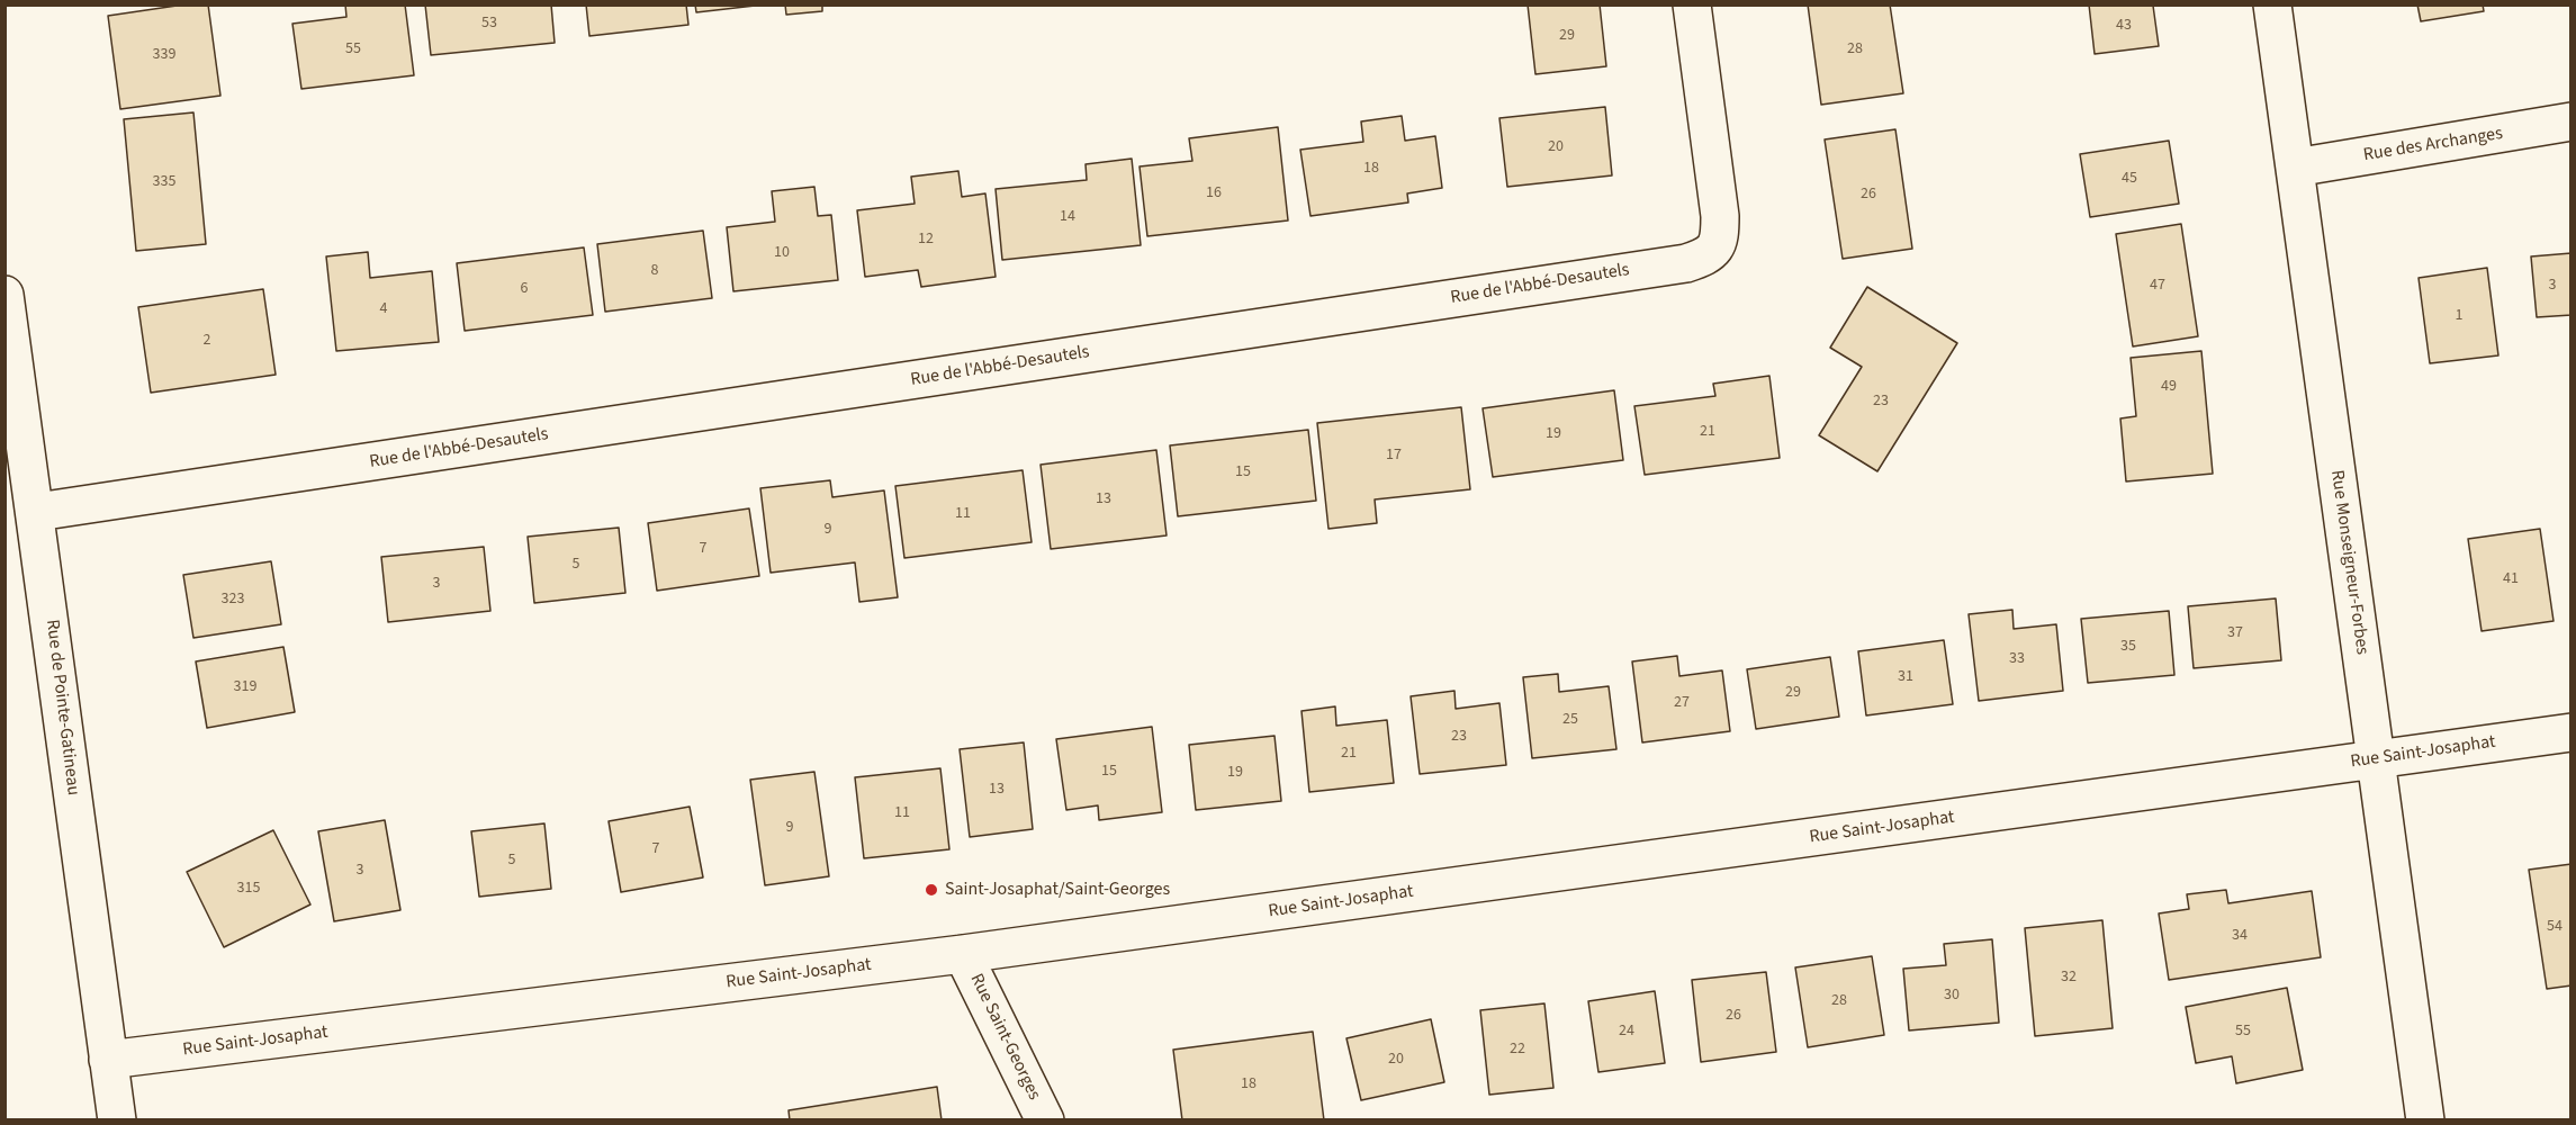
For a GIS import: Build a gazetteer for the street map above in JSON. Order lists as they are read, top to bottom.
{
  "streets": {
    "street": [
      "Rue des Archanges",
      "Rue de l'Abbé-Desautels",
      "Rue Monseigneur-Forbes",
      "Rue de Pointe-Gatineau",
      "Rue Saint-Josaphat",
      "Rue Saint-Georges"
    ]
  },
  "crossings": [
    ["Rue des Archanges", "Rue Monseigneur-Forbes"],
    ["Rue de l'Abbé-Desautels", "Rue de Pointe-Gatineau"],
    ["Rue Monseigneur-Forbes", "Rue Saint-Josaphat"],
    ["Rue de Pointe-Gatineau", "Rue Saint-Josaphat"],
    ["Rue Saint-Josaphat", "Rue Saint-Georges"]
  ],
  "places": ["Saint-Josaphat/Saint-Georges"],
  "house_numbers": [
    "53",
    "43",
    "29",
    "55",
    "28",
    "339",
    "20",
    "18",
    "45",
    "335",
    "16",
    "26",
    "14",
    "12",
    "10",
    "8",
    "47",
    "3",
    "6",
    "4",
    "1",
    "2",
    "49",
    "23",
    "21",
    "19",
    "17",
    "15",
    "13",
    "11",
    "9",
    "7",
    "5",
    "41",
    "3",
    "323",
    "37",
    "35",
    "33",
    "31",
    "319",
    "29",
    "27",
    "25",
    "23",
    "21",
    "15",
    "19",
    "13",
    "11",
    "9",
    "7",
    "5",
    "3",
    "315",
    "54",
    "34",
    "32",
    "30",
    "28",
    "26",
    "24",
    "55",
    "22",
    "20",
    "18"
  ]
}
